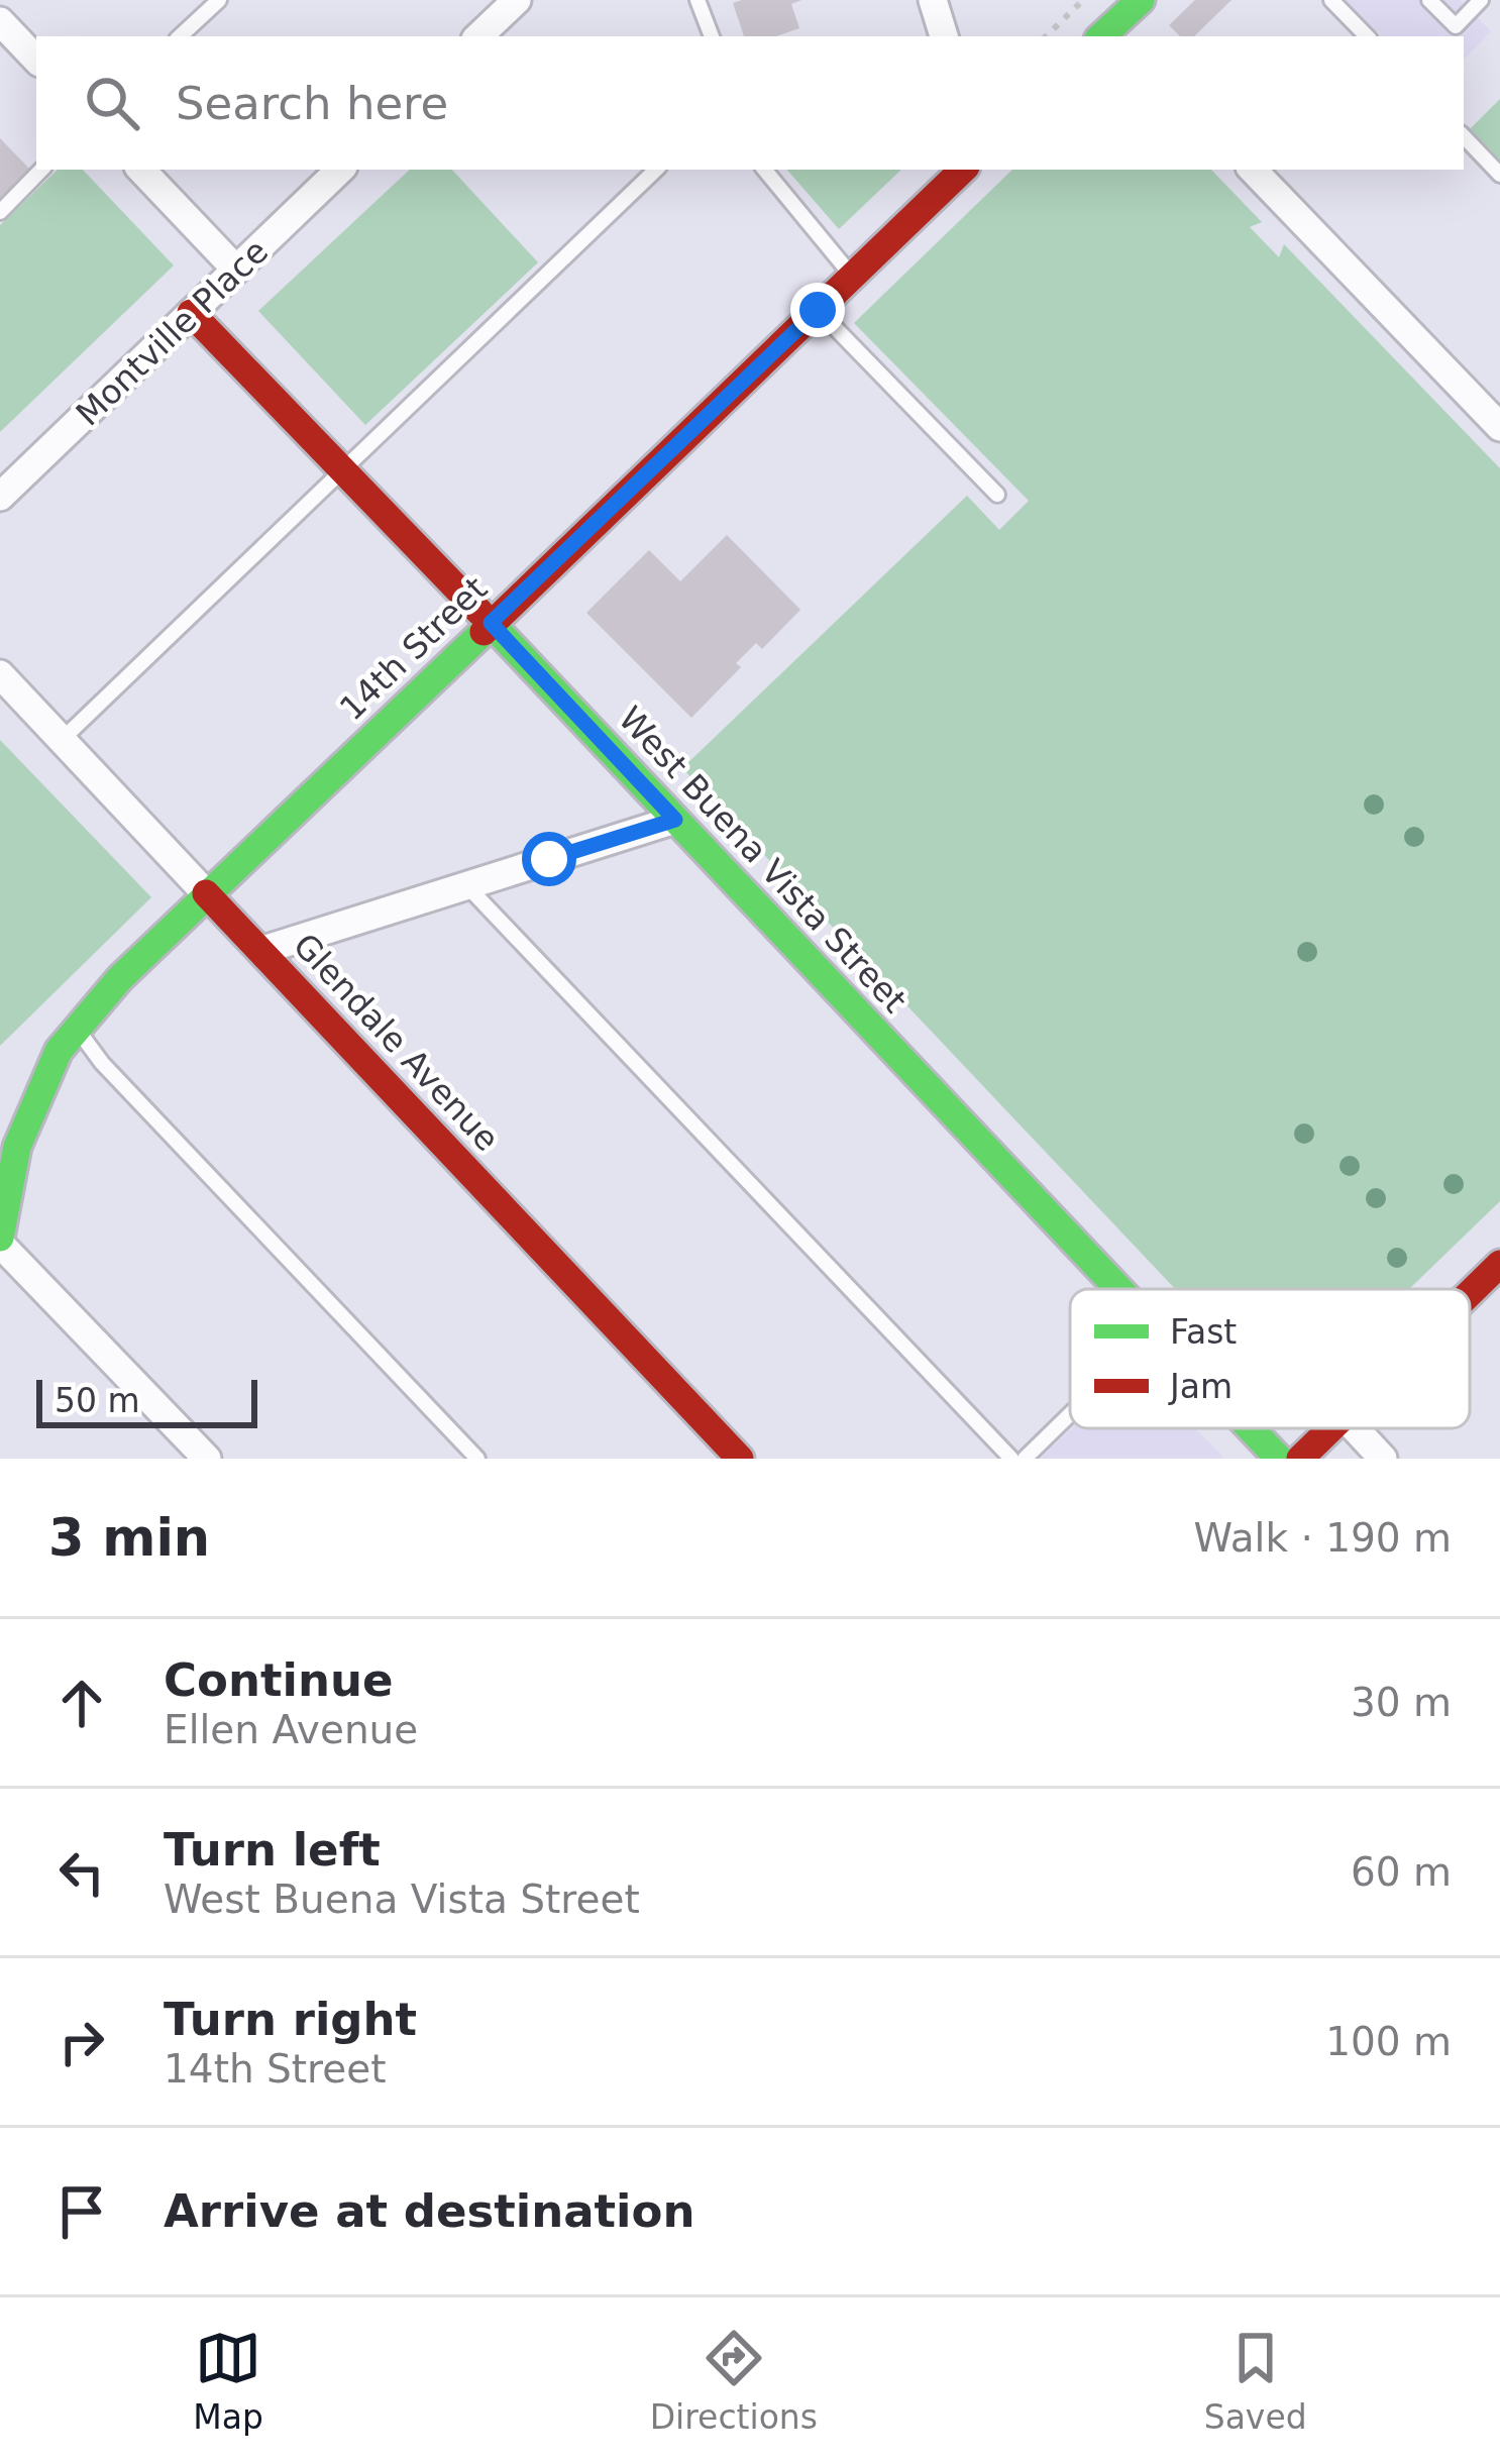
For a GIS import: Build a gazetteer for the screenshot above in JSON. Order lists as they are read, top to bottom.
{
  "streets": {
    "street": [
      "Montville Place",
      "14th Street",
      "West Buena Vista Street",
      "Glendale Avenue"
    ]
  },
  "crossings": [
    ["Montville Place", "West Buena Vista Street"],
    ["14th Street", "West Buena Vista Street"],
    ["14th Street", "Glendale Avenue"]
  ],
  "legend": ["Fast", "Jam"],
  "scale_bar": "50 m",
  "page": {
    "search": "Search here",
    "scale": "50 m",
    "heading": ["3 min", "Walk · 190 m"],
    "list": [
      ["Continue", "Ellen Avenue", "30 m"],
      ["Turn left", "West Buena Vista Street", "60 m"],
      ["Turn right", "14th Street", "100 m"],
      "Arrive at destination"
    ],
    "nav": ["Map", "Directions", "Saved"]
  }
}
